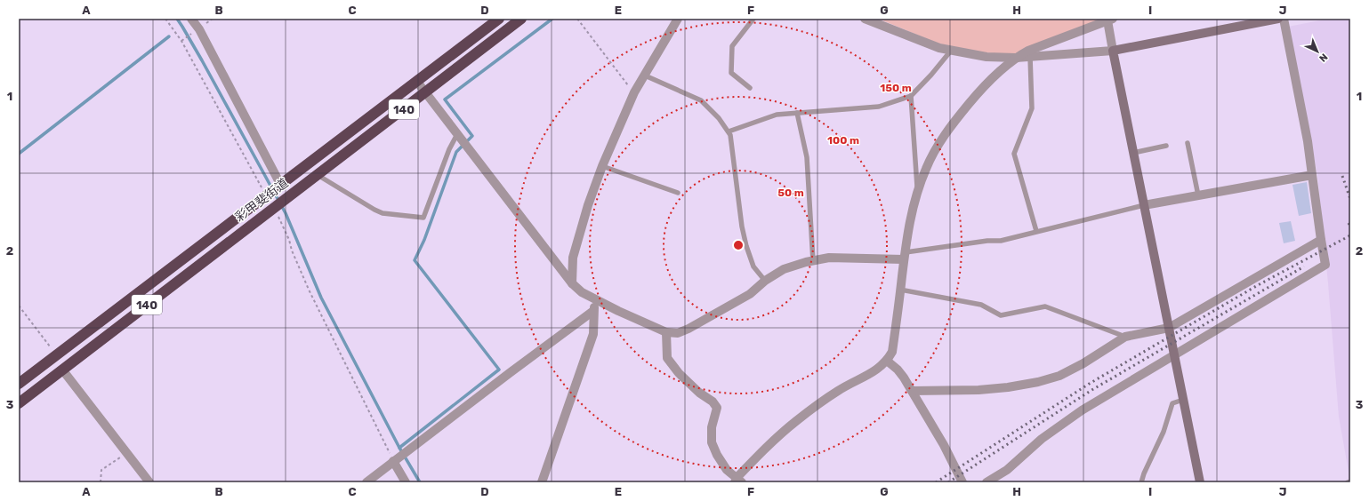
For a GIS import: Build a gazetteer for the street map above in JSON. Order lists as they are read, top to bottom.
{
  "streets": {
    "highway": ["140", "彩甲斐街道"]
  },
  "north": "bottom right",
  "grid": {
    "columns": [
      "A",
      "B",
      "C",
      "D",
      "E",
      "F",
      "G",
      "H",
      "I",
      "J"
    ],
    "rows": ["1", "2", "3"]
  },
  "rings": ["150 m", "100 m", "50 m"]
}
